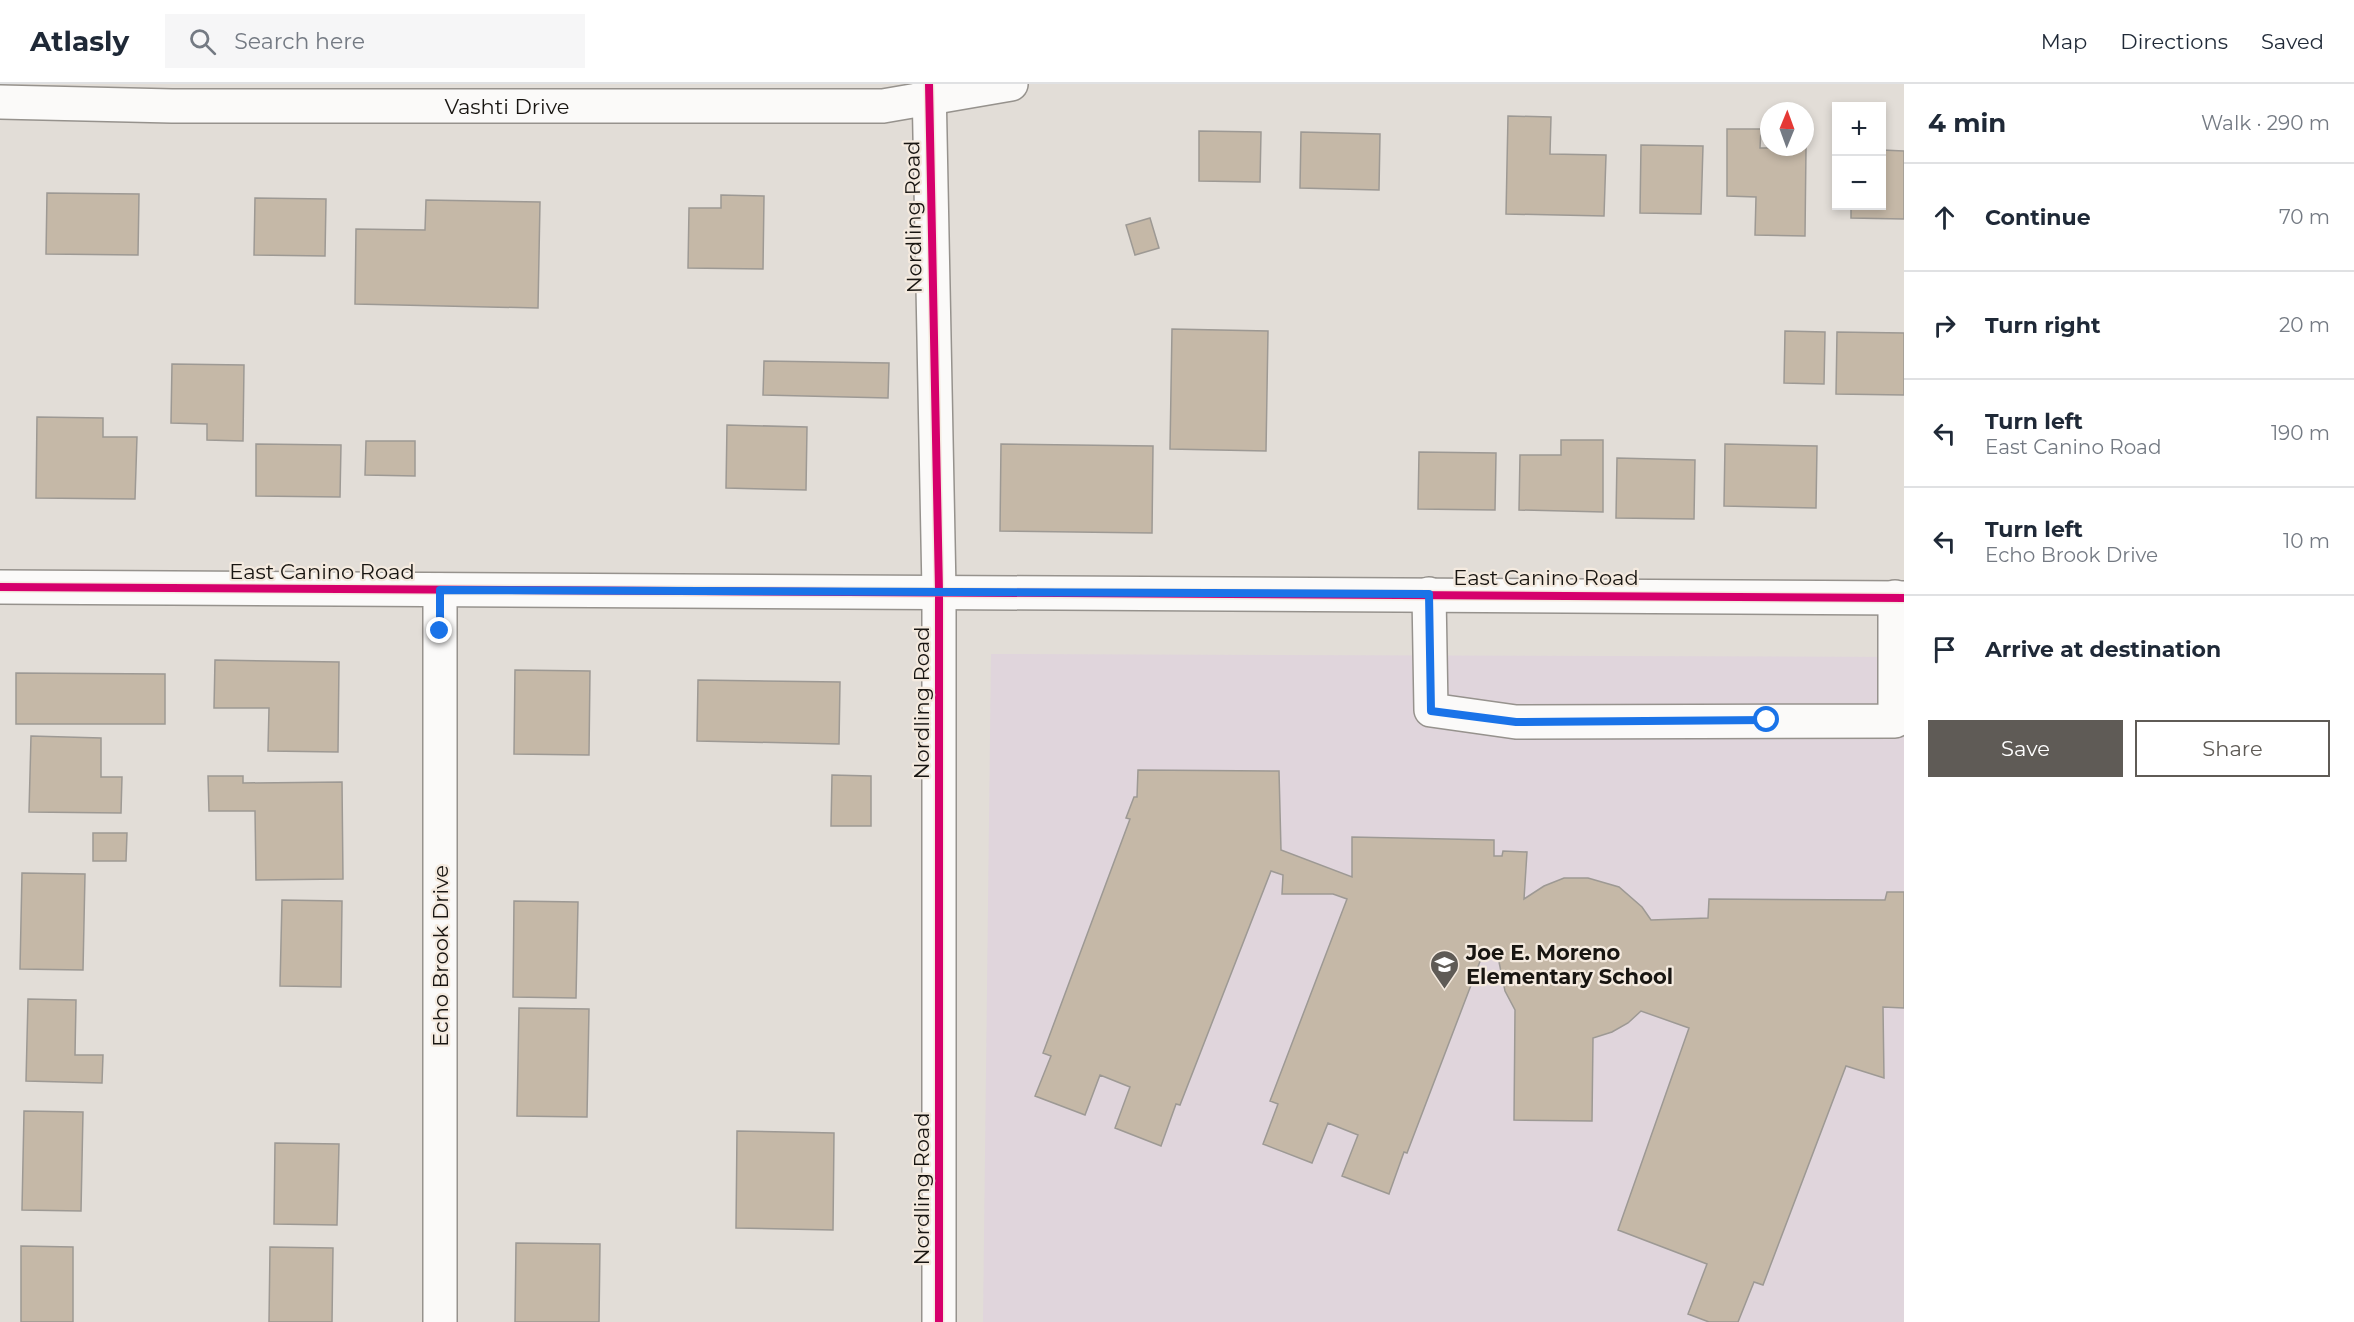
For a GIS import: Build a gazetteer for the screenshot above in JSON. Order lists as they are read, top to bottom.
{
  "streets": {
    "street": [
      "Vashti Drive",
      "Nordling Road",
      "East Canino Road",
      "Echo Brook Drive"
    ]
  },
  "crossings": [
    ["Vashti Drive", "Nordling Road"],
    ["Nordling Road", "East Canino Road"],
    ["East Canino Road", "Echo Brook Drive"]
  ],
  "places": {
    "school or university": ["Joe E. Moreno Elementary School"]
  },
  "north": "top",
  "page": {
    "header": "Atlasly",
    "search": "Search here",
    "nav": ["Map", "Directions", "Saved"],
    "heading": ["4 min", "Walk · 290 m"],
    "map_buttons": ["+", "−"],
    "list": [
      ["Continue", "70 m"],
      ["Turn right", "20 m"],
      ["Turn left", "East Canino Road", "190 m"],
      ["Turn left", "Echo Brook Drive", "10 m"],
      "Arrive at destination"
    ],
    "buttons": ["Save", "Share"]
  }
}
